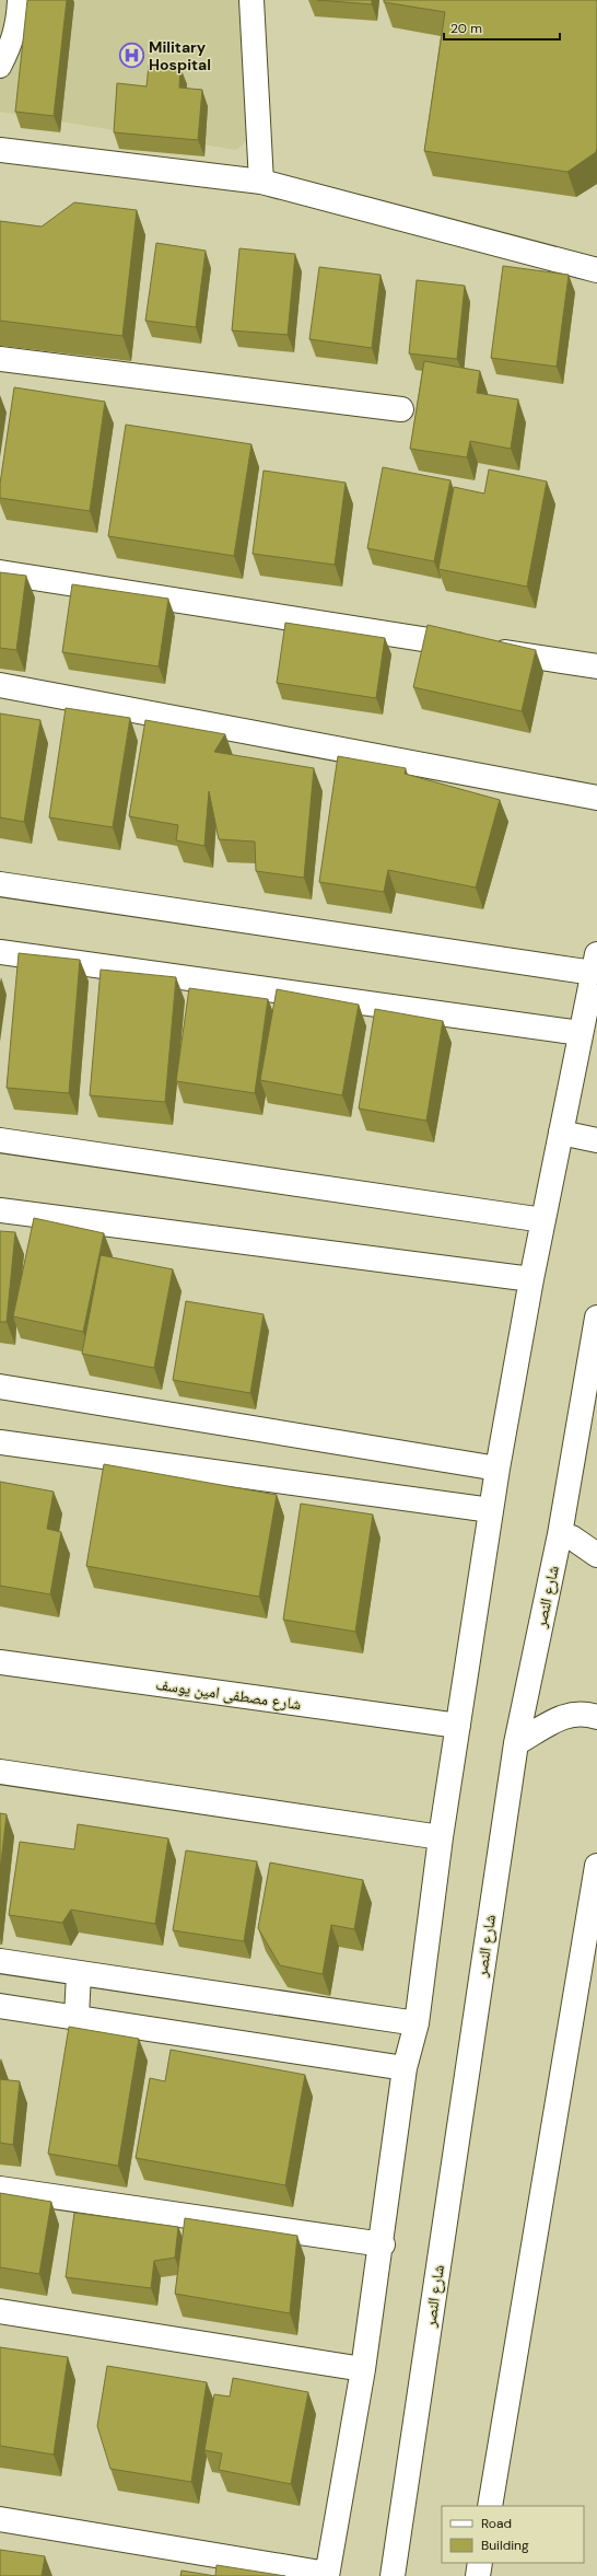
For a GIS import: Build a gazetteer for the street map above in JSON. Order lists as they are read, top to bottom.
{
  "streets": {
    "street": ["شارع النصر", "شارع مصطفى امين يوسف"]
  },
  "places": {
    "hospital": ["Military Hospital"]
  },
  "legend": ["Road", "Building"],
  "scale_bar": "20 m"
}
